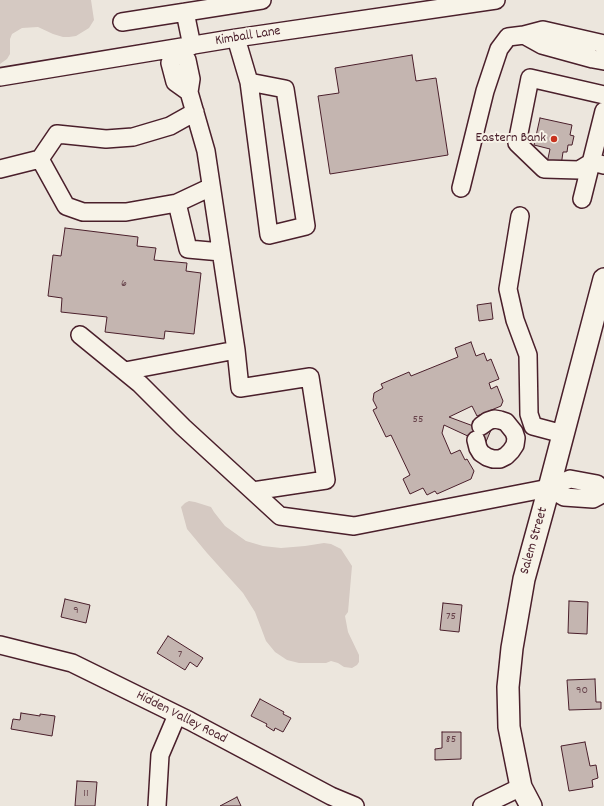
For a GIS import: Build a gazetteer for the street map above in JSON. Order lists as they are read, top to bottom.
{
  "streets": {
    "main road": ["Salem Street"],
    "street": ["Kimball Lane", "Hidden Valley Road"]
  },
  "places": ["Eastern Bank"],
  "house_numbers": [
    "6",
    "55",
    "9",
    "75",
    "7",
    "90",
    "85",
    "11"
  ]
}
